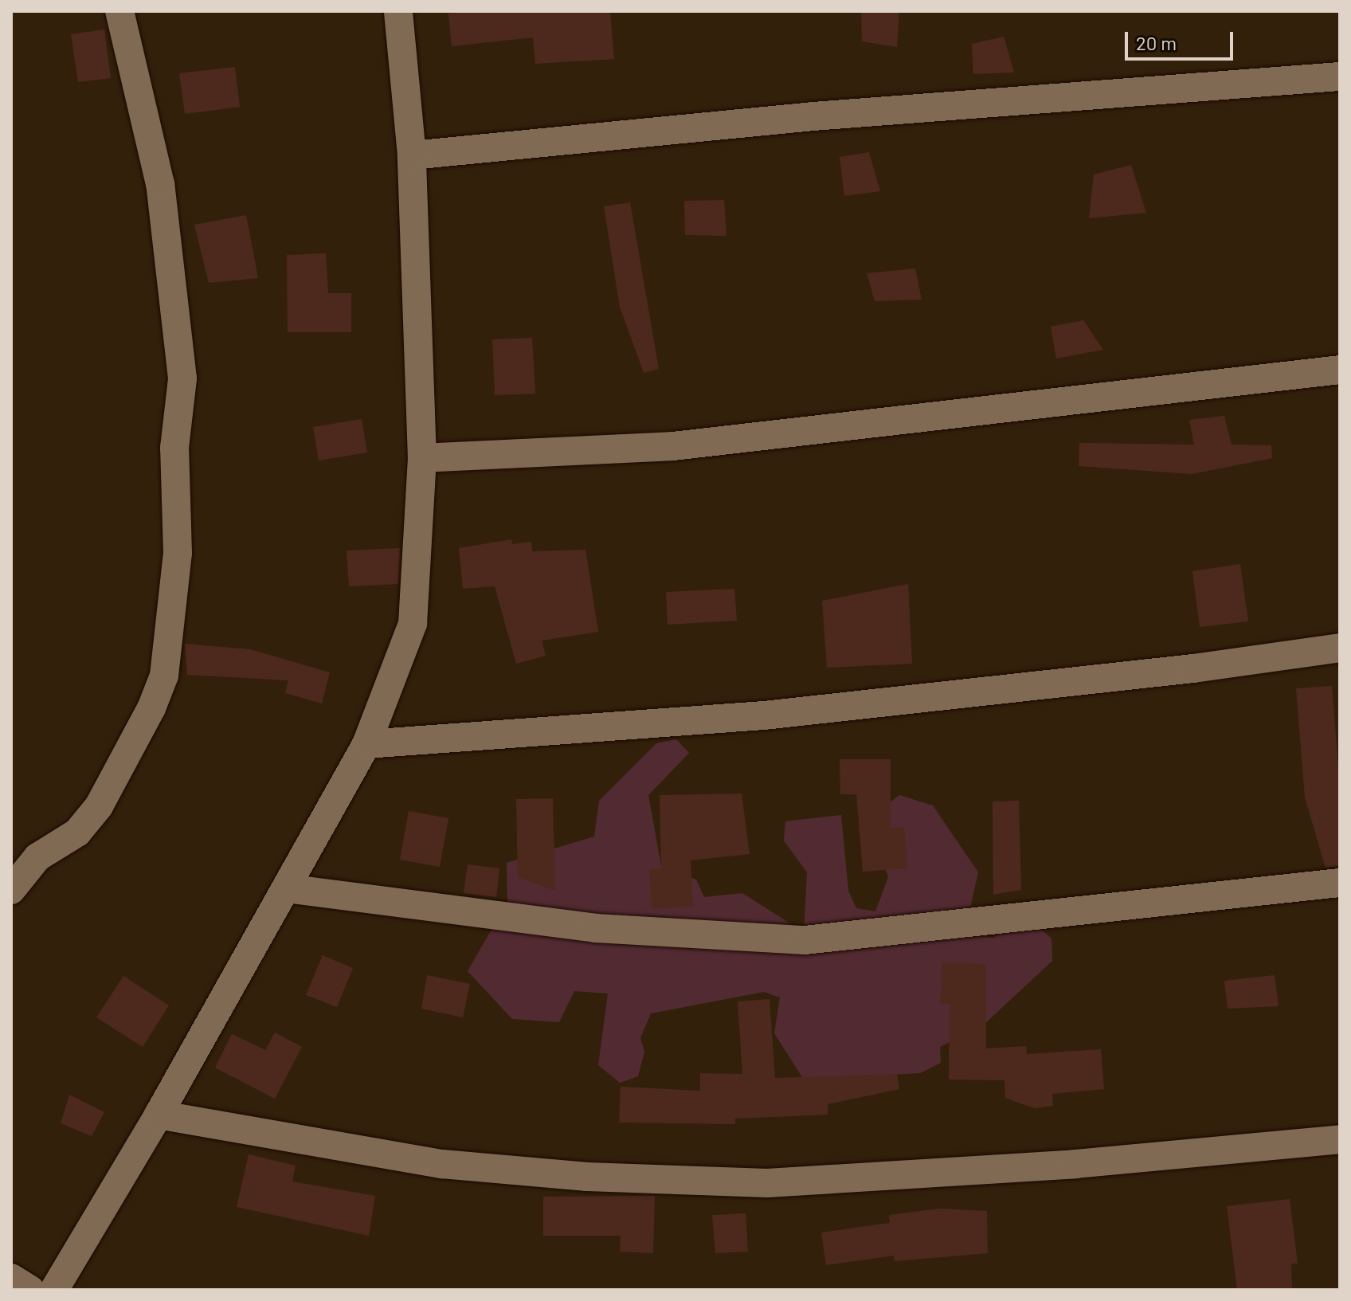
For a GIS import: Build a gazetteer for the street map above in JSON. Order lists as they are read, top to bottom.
{
  "scale_bar": "20 m"
}
